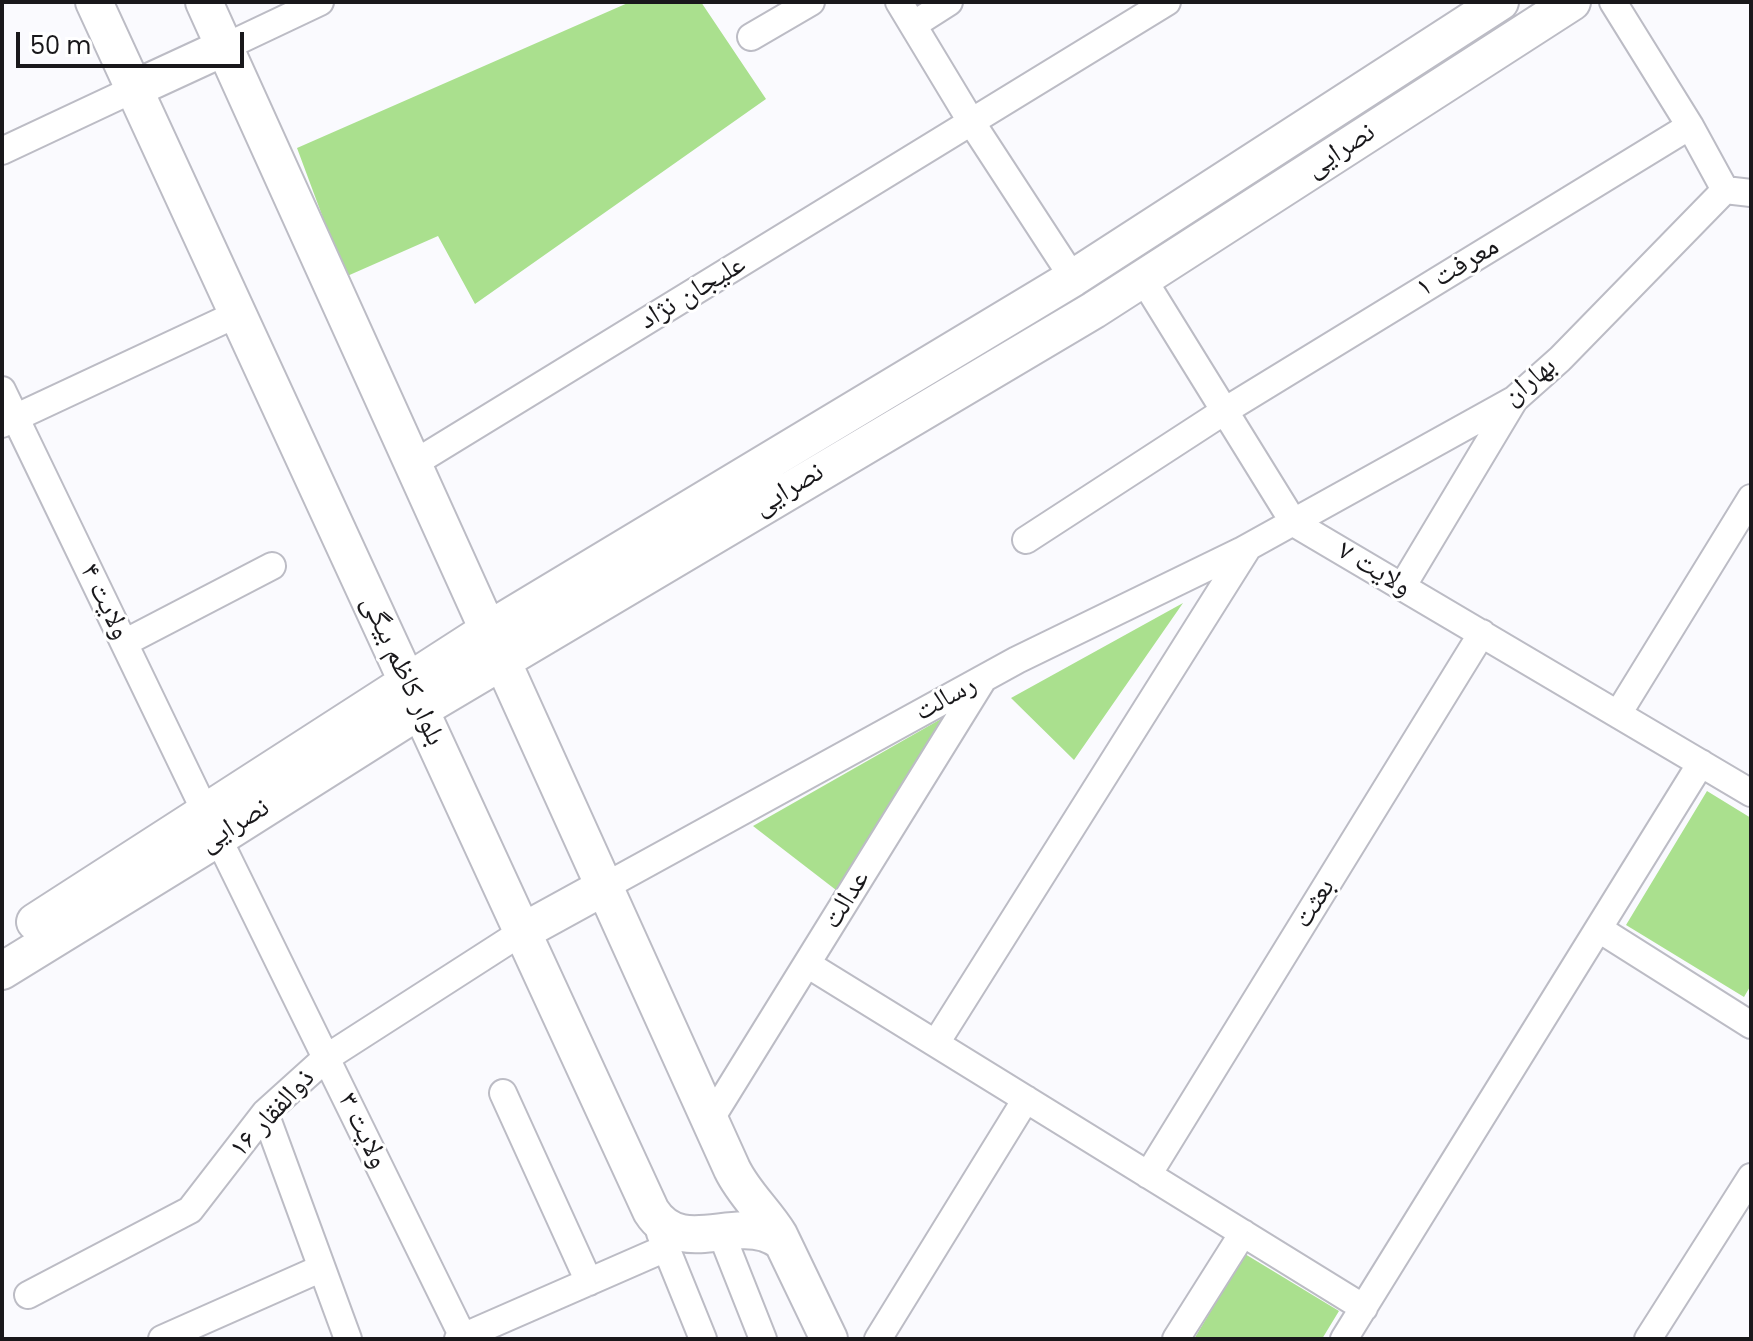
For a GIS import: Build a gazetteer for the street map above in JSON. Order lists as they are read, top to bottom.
{
  "streets": {
    "main road": ["نصرایی", "بلوار کاظم بیگی"],
    "street": [
      "معرفت ۱",
      "علیجان نژاد",
      "بهاران",
      "ولایت ۷",
      "ولایت ۴",
      "رسالت",
      "عدالت",
      "بعثت",
      "ذوالفقار ۱۶",
      "ولایت ۳"
    ]
  },
  "crossings": [
    ["نصرایی", "ولایت ۷"],
    ["نصرایی", "ولایت ۴"],
    ["نصرایی", "بلوار کاظم بیگی"],
    ["نصرایی", "ولایت ۳"],
    ["معرفت ۱", "ولایت ۷"],
    ["بهاران", "ولایت ۷"],
    ["بهاران", "رسالت"],
    ["ولایت ۷", "رسالت"],
    ["ولایت ۷", "بعثت"],
    ["ولایت ۴", "ولایت ۳"],
    ["بلوار کاظم بیگی", "ذوالفقار ۱۶"],
    ["رسالت", "عدالت"],
    ["ذوالفقار ۱۶", "ولایت ۳"]
  ],
  "scale_bar": "50 m"
}
